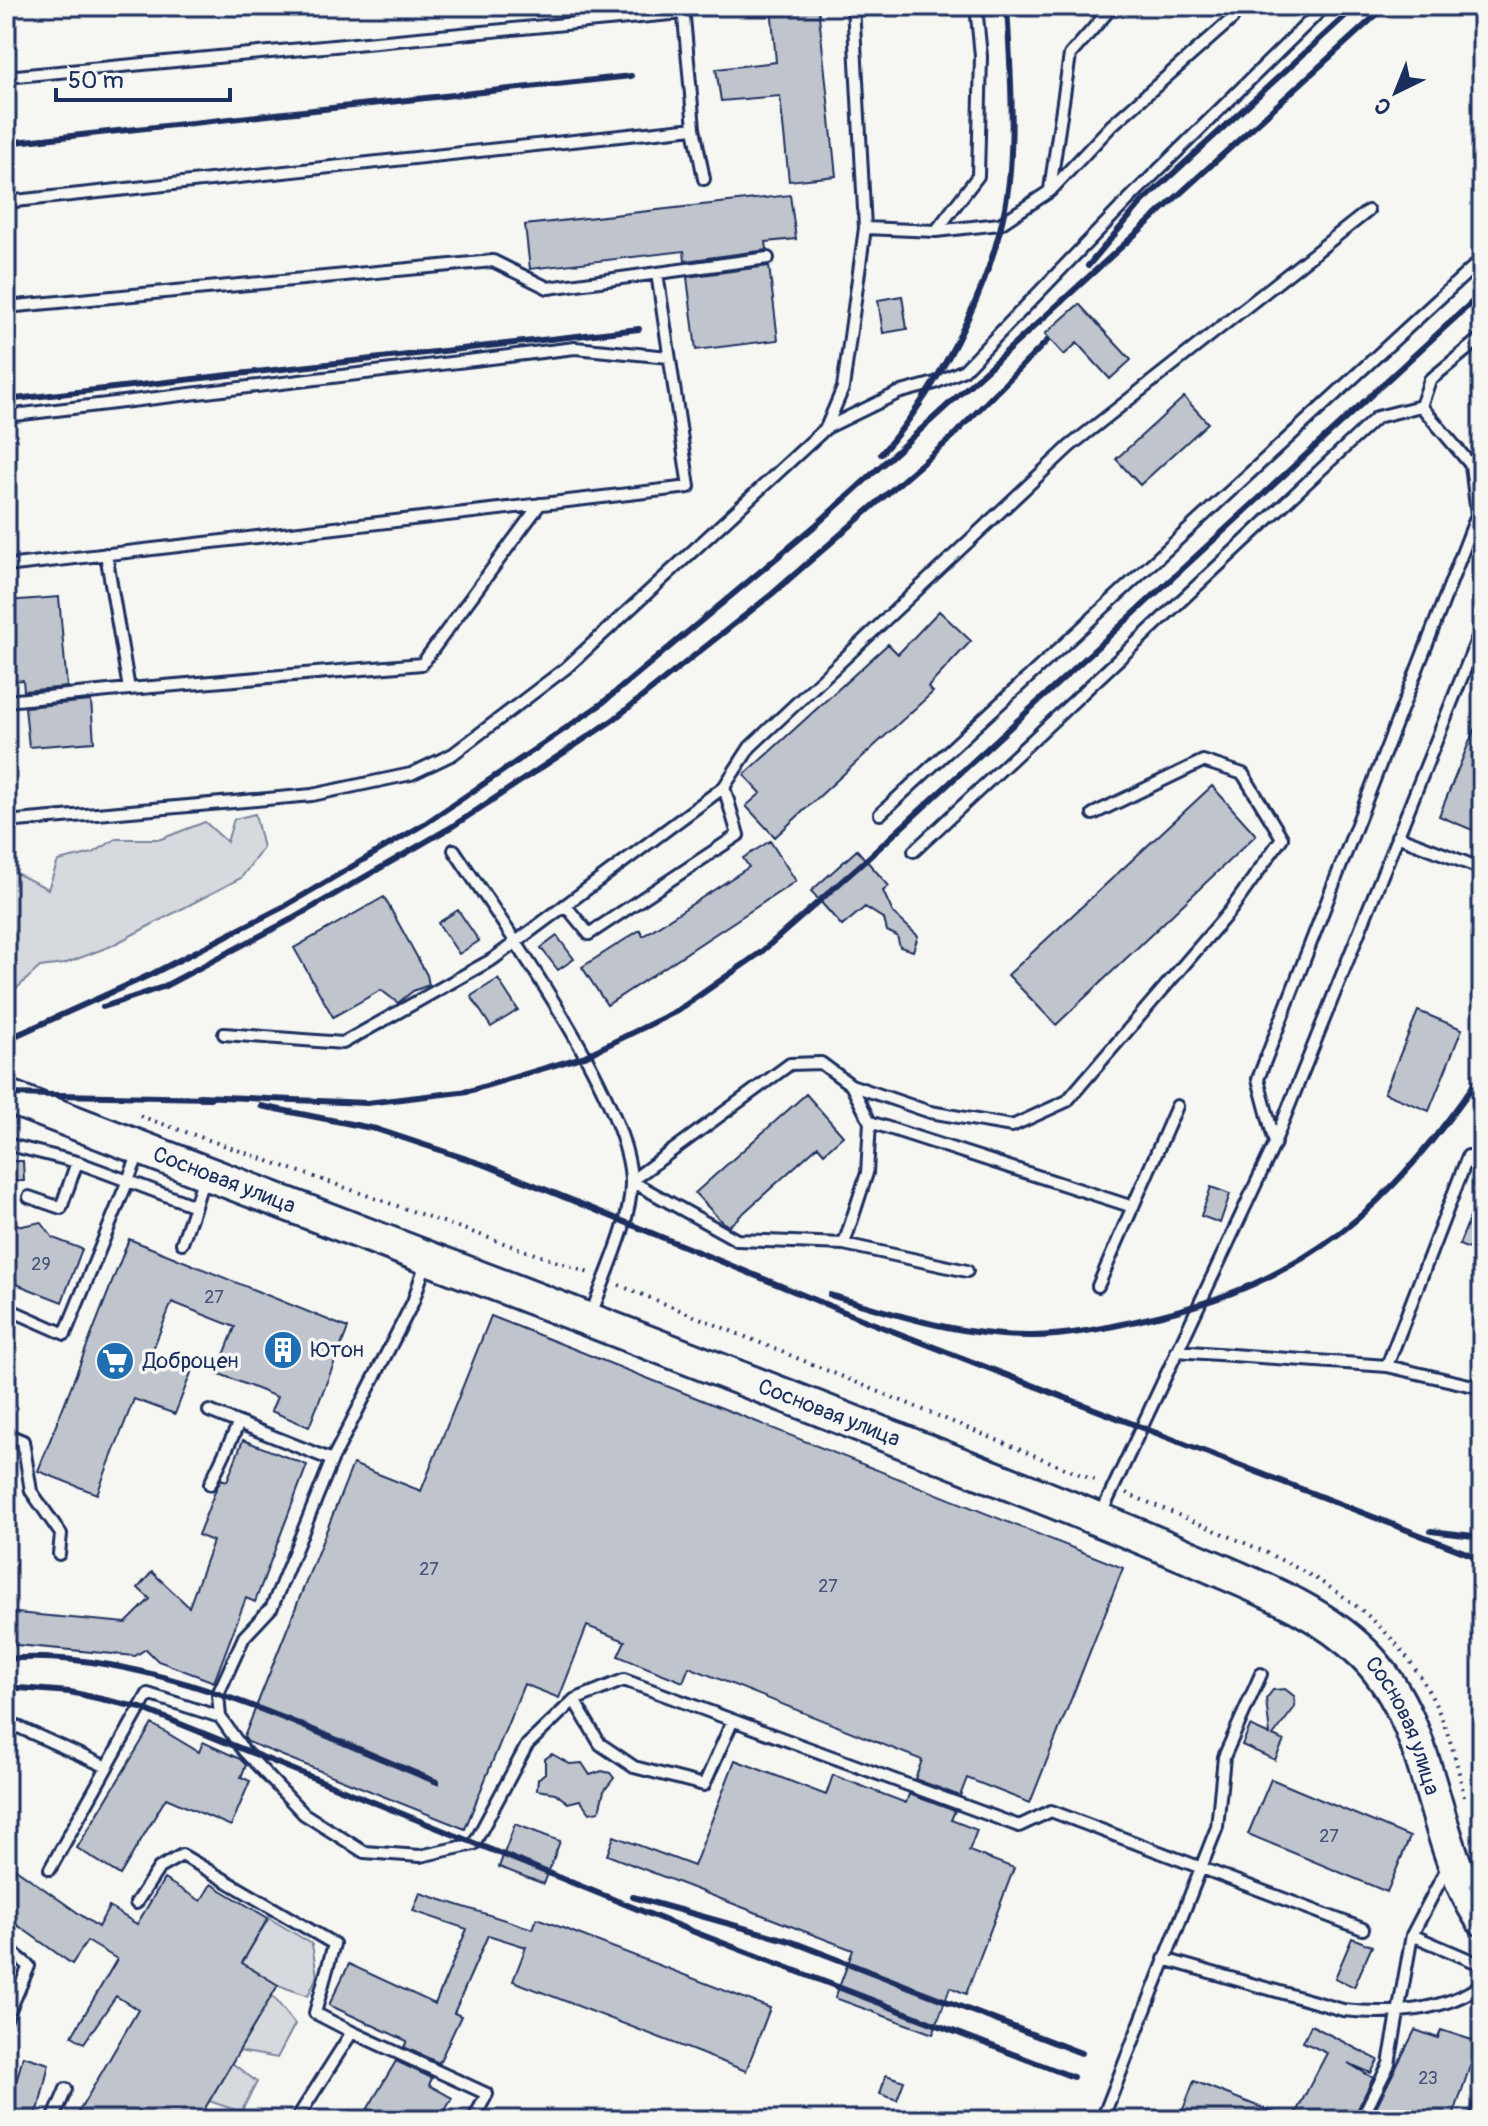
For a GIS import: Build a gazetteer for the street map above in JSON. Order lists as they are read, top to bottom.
{
  "streets": {
    "main road": ["Сосновая улица"]
  },
  "places": {
    "building": ["Ютон"],
    "supermarket": ["Доброцен"]
  },
  "house_numbers": [
    "29",
    "27",
    "27",
    "27",
    "27",
    "23"
  ],
  "scale_bar": "50 m",
  "north": "bottom left"
}
